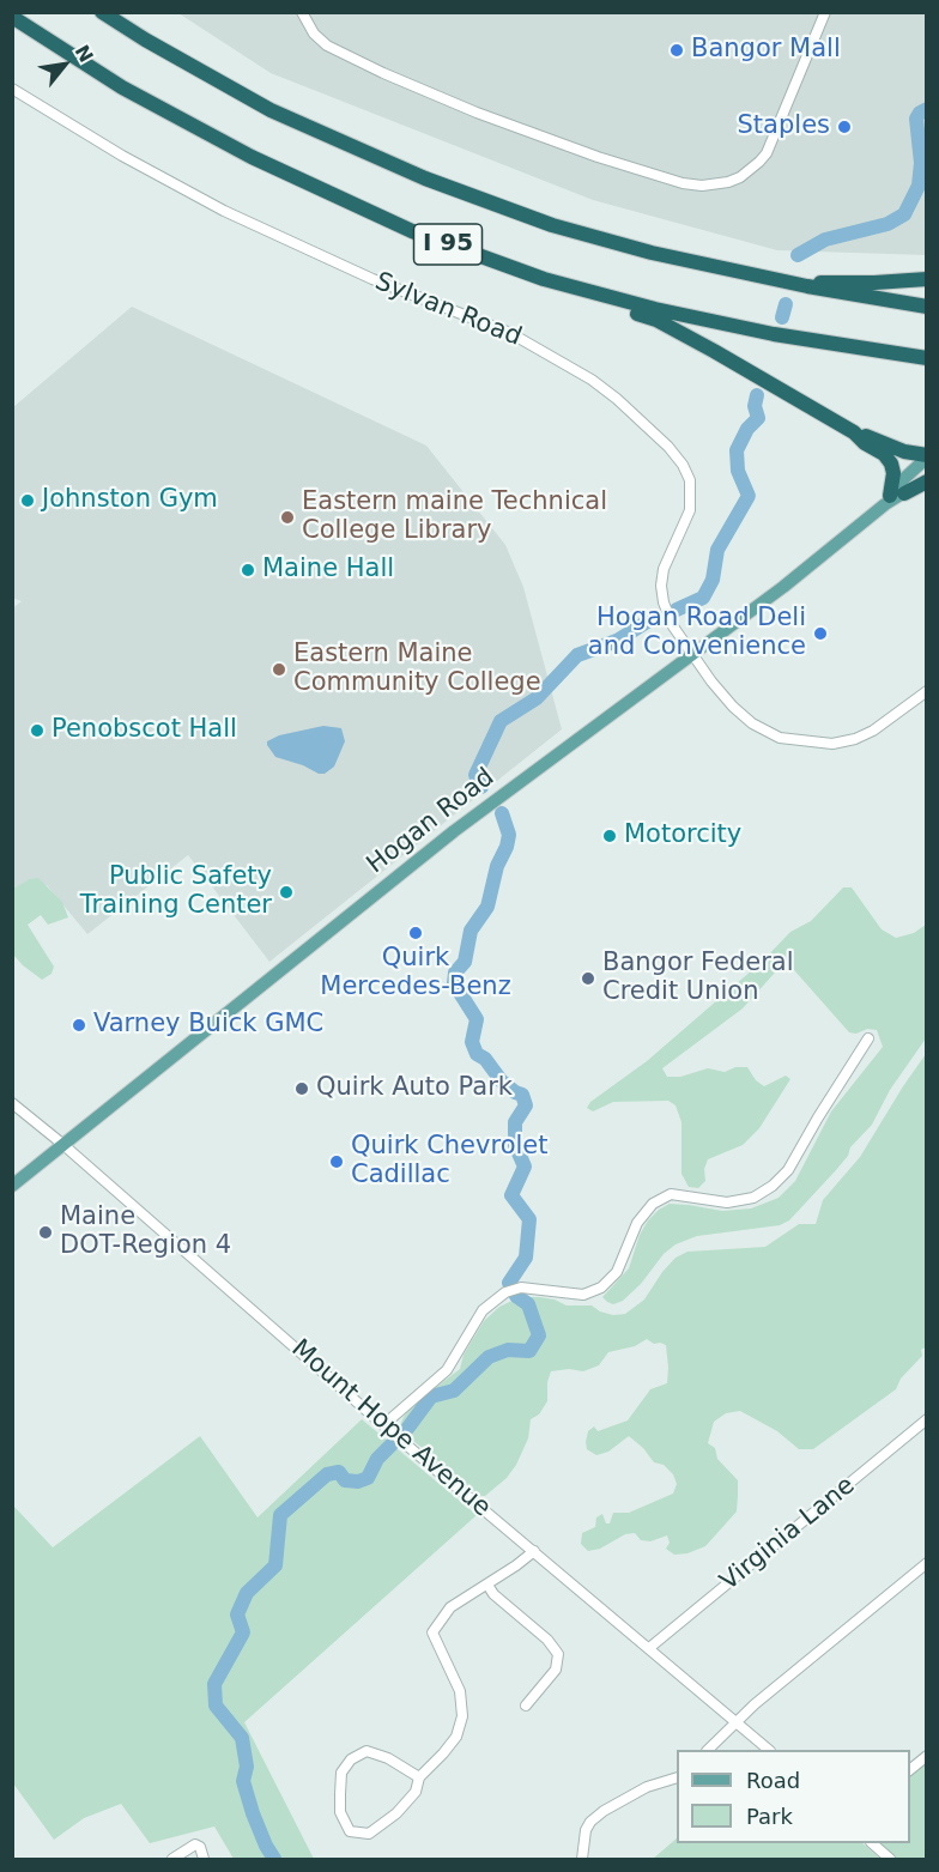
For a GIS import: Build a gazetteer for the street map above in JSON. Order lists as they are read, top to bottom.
{
  "streets": {
    "highway": ["I 95"],
    "main road": ["Hogan Road"],
    "street": ["Sylvan Road", "Mount Hope Avenue", "Virginia Lane"]
  },
  "crossings": [
    ["Sylvan Road", "Hogan Road"],
    ["Hogan Road", "Mount Hope Avenue"],
    ["Mount Hope Avenue", "Virginia Lane"]
  ],
  "places": [
    "Bangor Mall",
    "Staples",
    "Johnston Gym",
    "Eastern maine Technical College Library",
    "Maine Hall",
    "Hogan Road Deli and Convenience",
    "Eastern Maine Community College",
    "Penobscot Hall",
    "Motorcity",
    "Public Safety Training Center",
    "Quirk Mercedes-Benz",
    "Bangor Federal Credit Union",
    "Varney Buick GMC",
    "Quirk Auto Park",
    "Quirk Chevrolet Cadillac",
    "Maine DOT-Region 4"
  ],
  "legend": ["Road", "Park"],
  "north": "top right"
}
